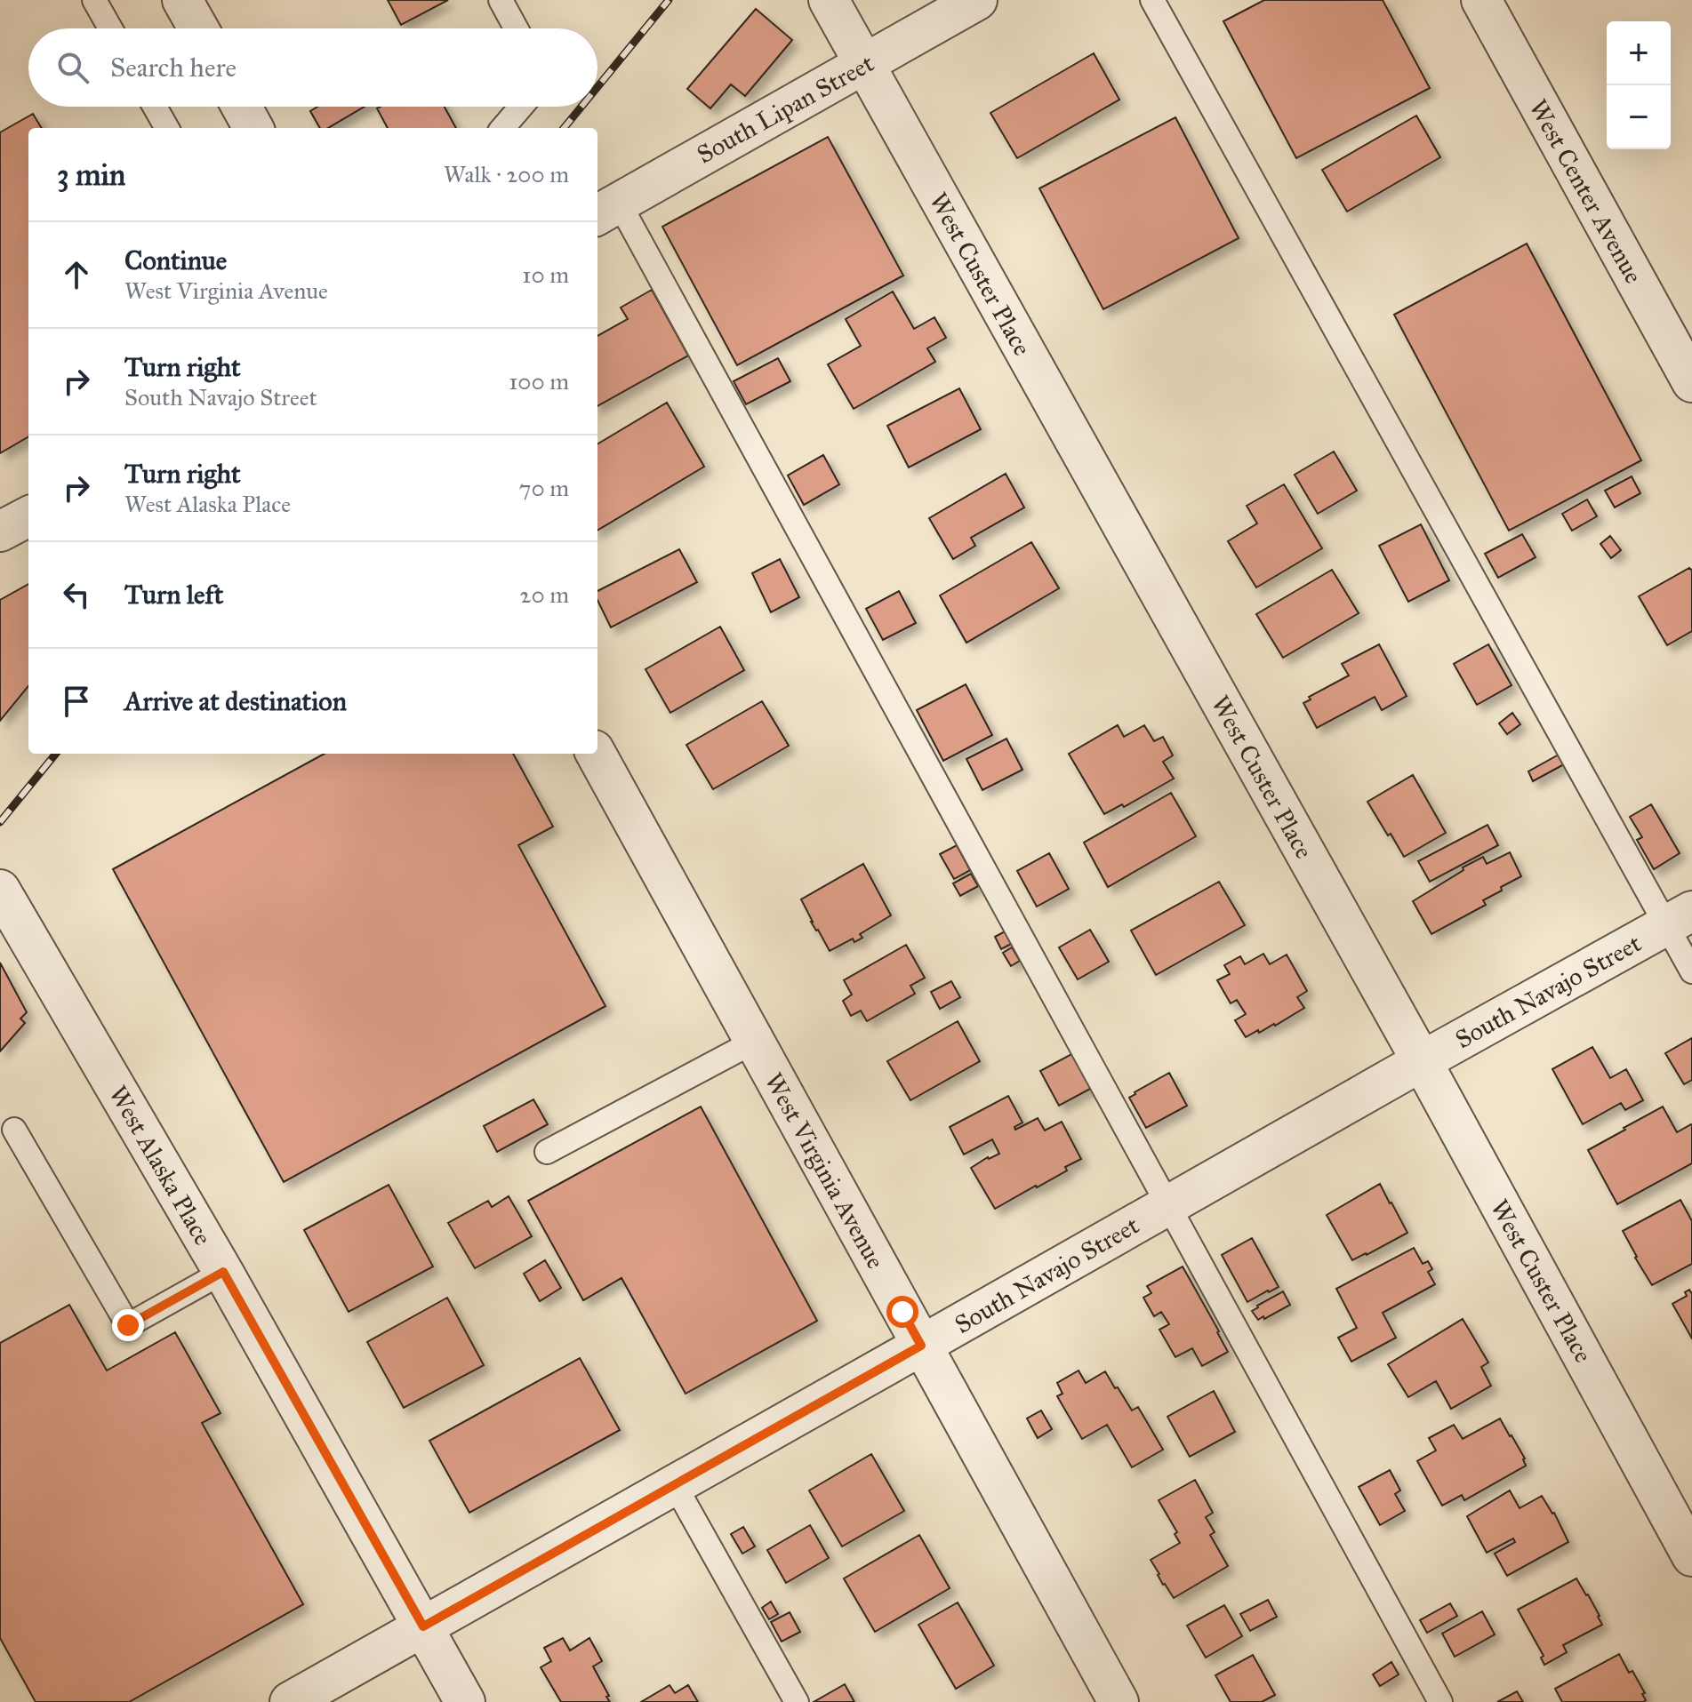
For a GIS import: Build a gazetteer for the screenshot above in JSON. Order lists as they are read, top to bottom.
{
  "streets": {
    "street": [
      "South Lipan Street",
      "West Center Avenue",
      "West Custer Place",
      "South Navajo Street",
      "West Alaska Place",
      "West Virginia Avenue"
    ]
  },
  "crossings": [
    ["South Lipan Street", "West Custer Place"],
    ["West Custer Place", "South Navajo Street"],
    ["South Navajo Street", "West Alaska Place"],
    ["South Navajo Street", "West Virginia Avenue"]
  ],
  "page": {
    "map_buttons": ["+", "−"],
    "search": "Search here",
    "heading": ["3 min", "Walk · 200 m"],
    "list": [
      ["Continue", "West Virginia Avenue", "10 m"],
      ["Turn right", "South Navajo Street", "100 m"],
      ["Turn right", "West Alaska Place", "70 m"],
      ["Turn left", "20 m"],
      "Arrive at destination"
    ]
  }
}
